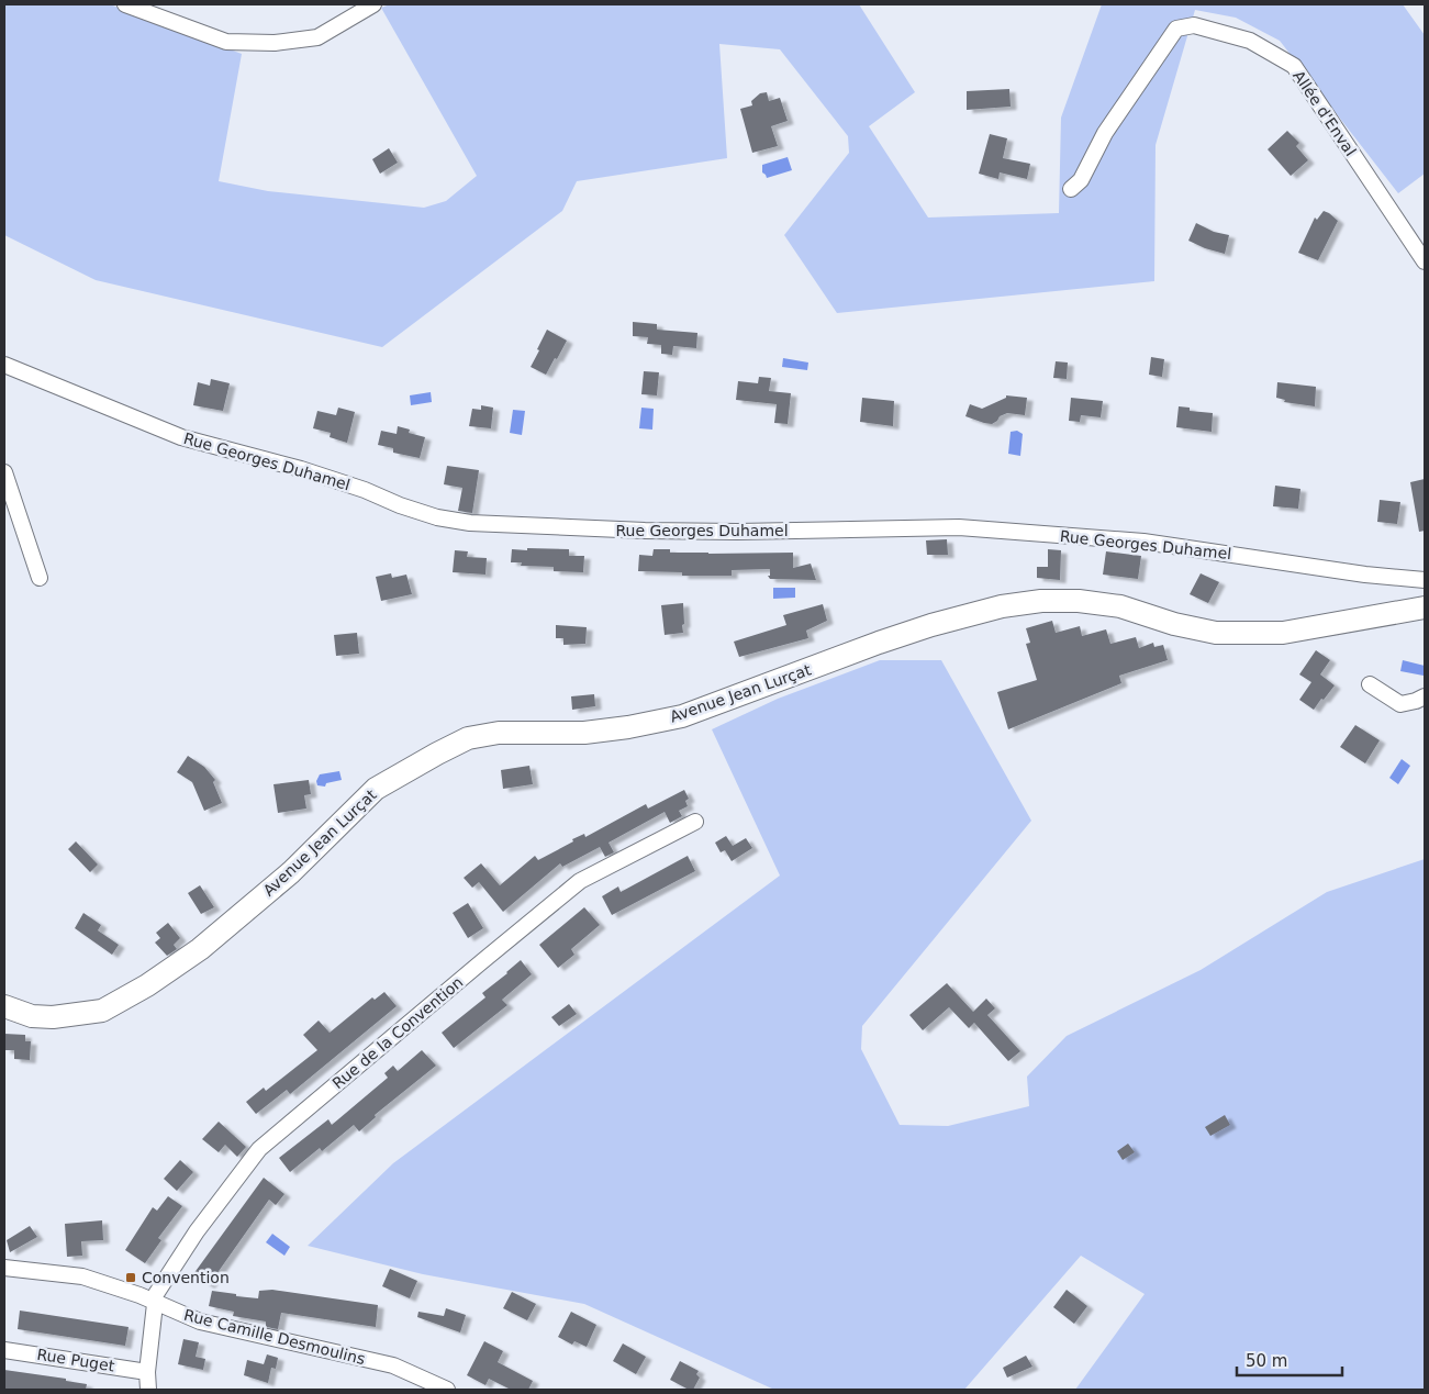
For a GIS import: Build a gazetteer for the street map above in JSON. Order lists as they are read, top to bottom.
{
  "streets": {
    "main road": ["Avenue Jean Lurçat"],
    "street": [
      "Allée d'Enval",
      "Rue Georges Duhamel",
      "Rue de la Convention",
      "Rue Camille Desmoulins",
      "Rue Puget"
    ]
  },
  "crossings": [
    ["Rue de la Convention", "Rue Camille Desmoulins"],
    ["Rue de la Convention", "Rue Puget"]
  ],
  "places": {
    "transit": ["Convention"]
  },
  "scale_bar": "50 m"
}
